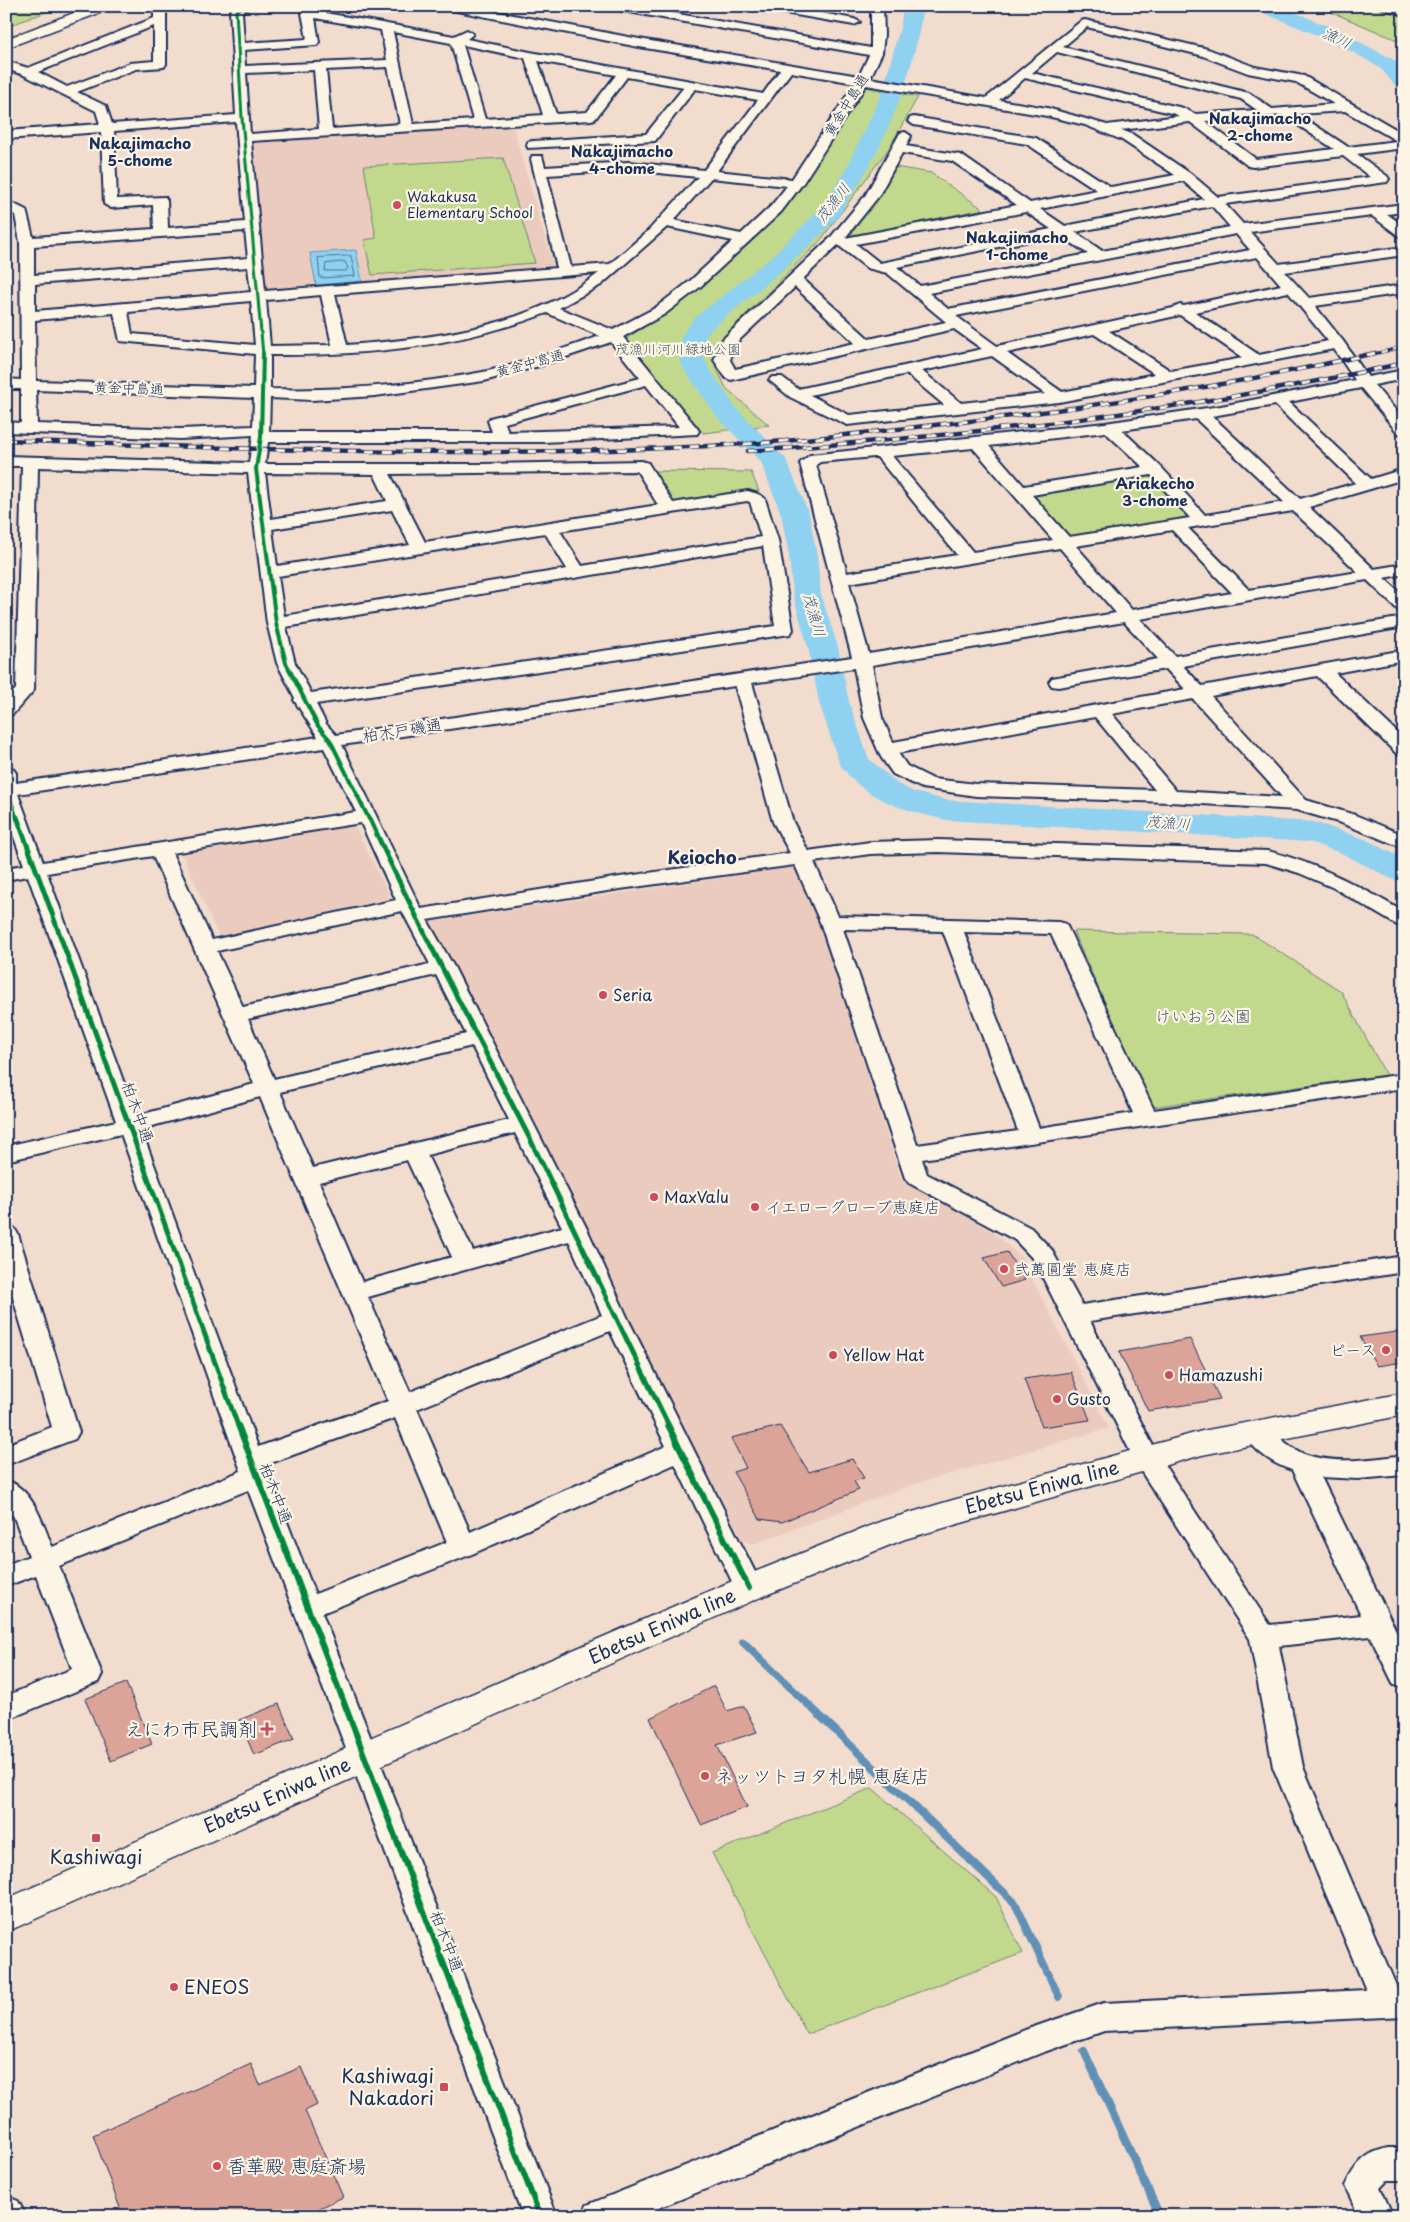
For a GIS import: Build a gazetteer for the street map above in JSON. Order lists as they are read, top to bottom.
{
  "streets": {
    "main road": ["Ebetsu Eniwa line"],
    "street": ["黄金中島通", "柏木戸磯通", "柏木中通"]
  },
  "crossings": [
    ["柏木戸磯通", "柏木中通"],
    ["柏木中通", "Ebetsu Eniwa line"]
  ],
  "districts": [
    "Nakajimacho 2-chome",
    "Nakajimacho 5-chome",
    "Nakajimacho 4-chome",
    "Nakajimacho 1-chome",
    "Ariakecho 3-chome",
    "Keiocho"
  ],
  "water": ["漁川", "茂漁川"],
  "parks": ["茂漁川河川緑地公園", "けいおう公園"],
  "places": {
    "other": [
      "Wakakusa Elementary School",
      "Seria",
      "MaxValu",
      "イエローグローブ恵庭店",
      "弐萬圓堂 恵庭店",
      "ピース",
      "Yellow Hat",
      "Hamazushi",
      "Gusto",
      "ネッツトヨタ札幌 恵庭店",
      "ENEOS",
      "香華殿 恵庭斎場"
    ],
    "health": ["えにわ市民調剤"],
    "transit": ["Kashiwagi", "Kashiwagi Nakadori"]
  }
}
